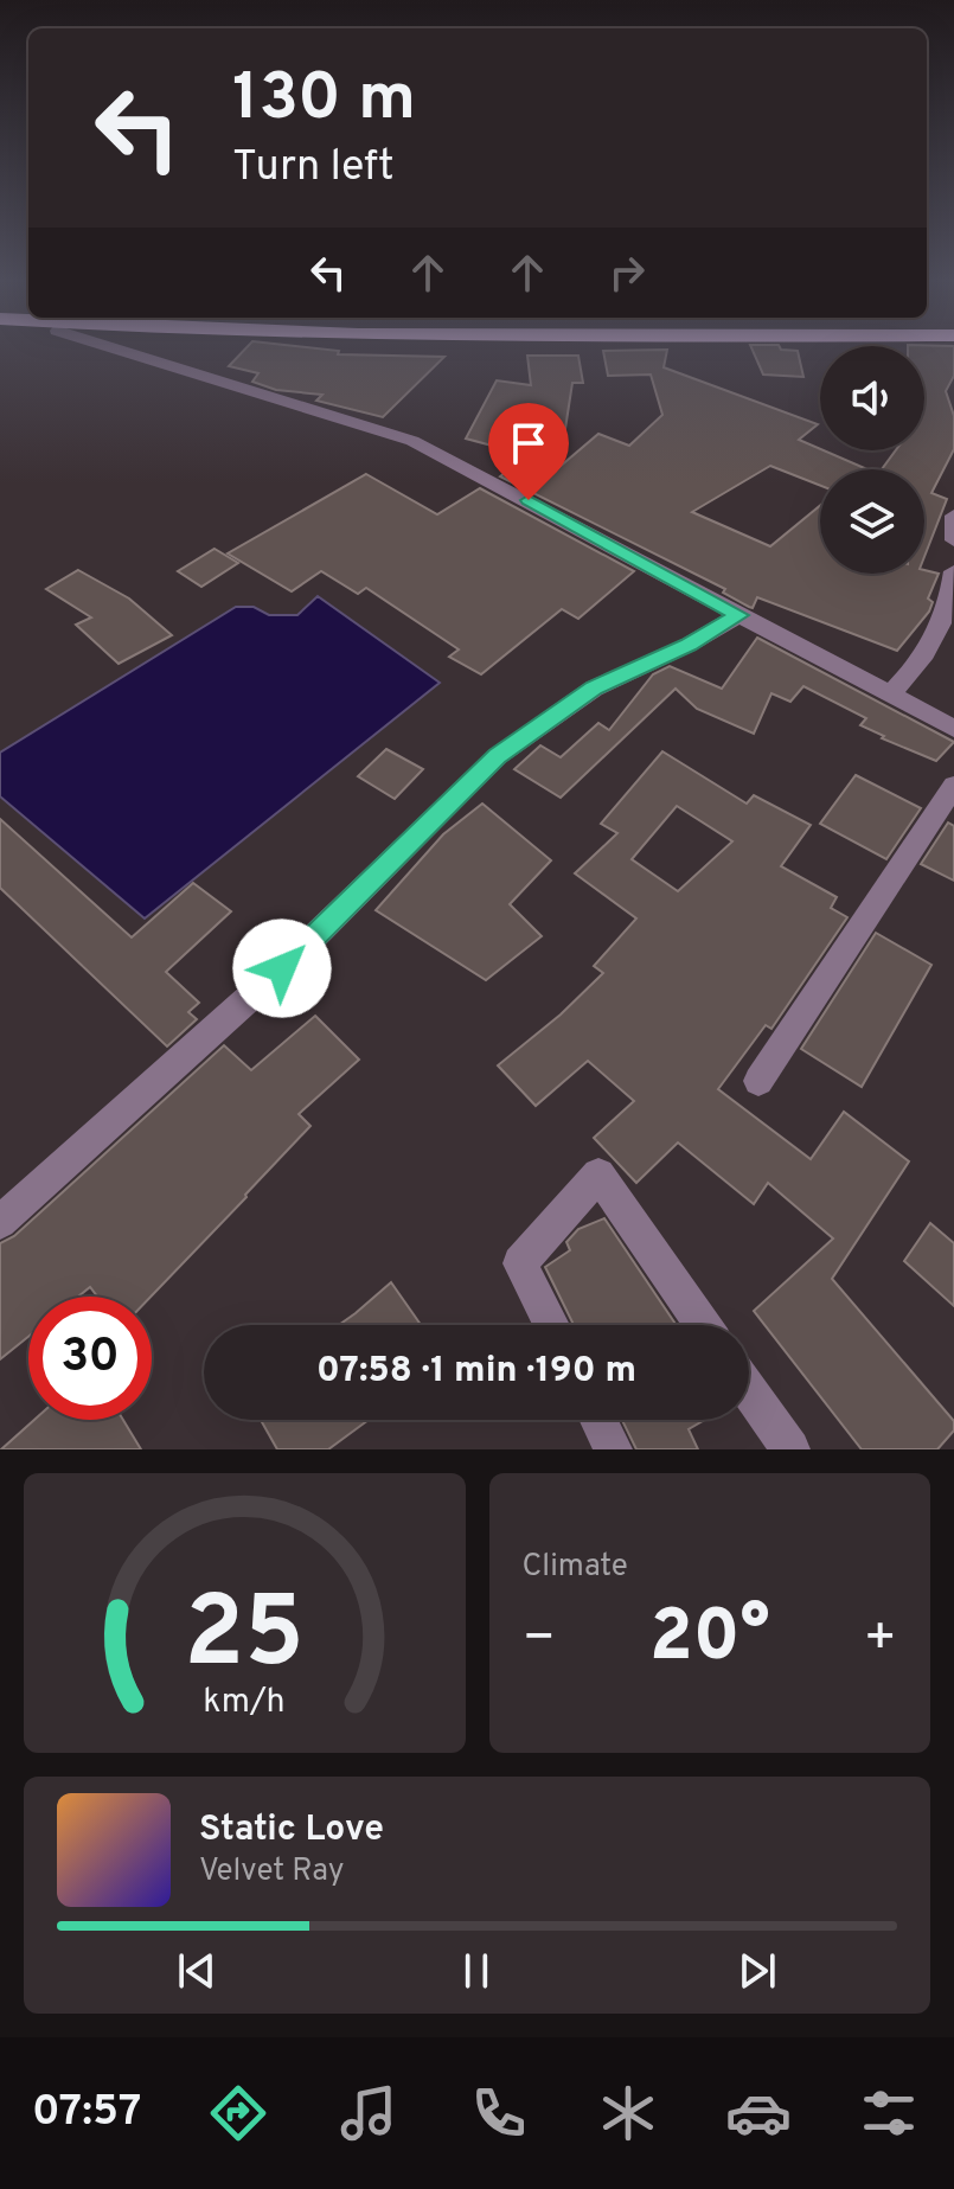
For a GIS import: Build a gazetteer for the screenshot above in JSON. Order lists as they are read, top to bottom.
{
  "page": {
    "turn": ["130 m", "Turn left"],
    "limit": "30",
    "trip": "07:58 · 1 min · 190 m",
    "tile": "Climate",
    "heat": ["−", "20°", "+"],
    "song": ["Static Love", "Velvet Ray"],
    "tabs": "07:57",
    "gauge": ["25", "km/h"]
  }
}
